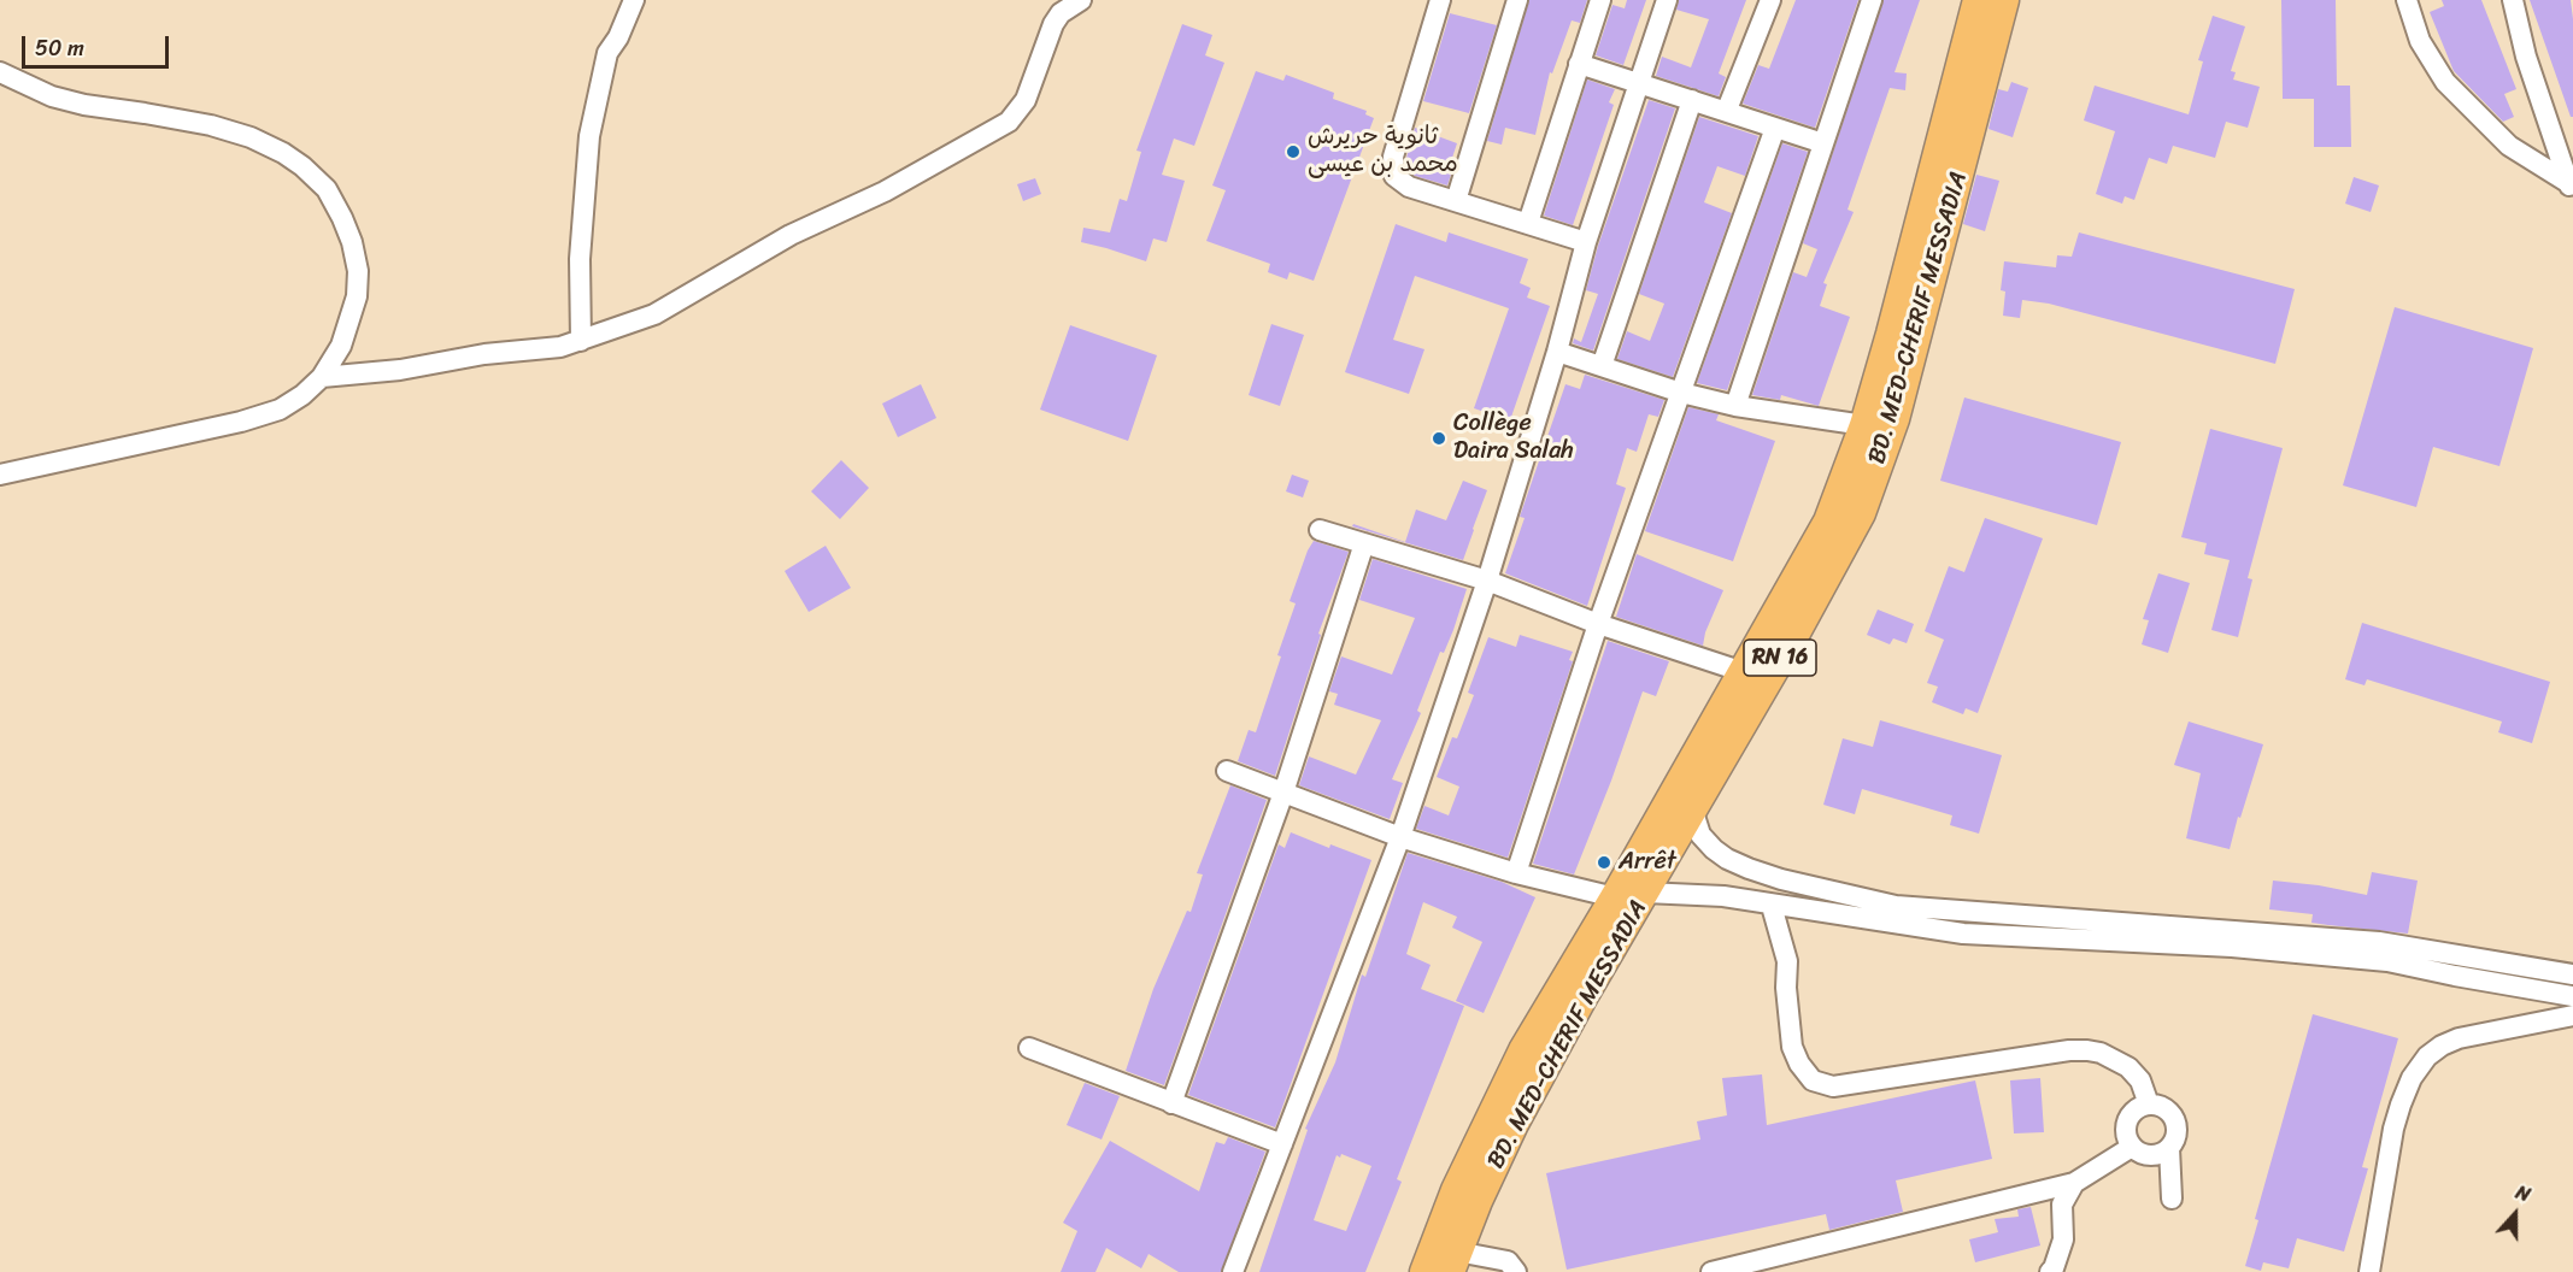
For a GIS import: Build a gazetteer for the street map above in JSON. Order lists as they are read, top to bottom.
{
  "streets": {
    "highway": ["BD. MED-CHERIF MESSADIA", "RN 16"]
  },
  "places": ["ثانوية حريرش محمد بن عيسى", "Collège Daira Salah", "Arrêt"],
  "scale_bar": "50 m",
  "north": "top"
}
